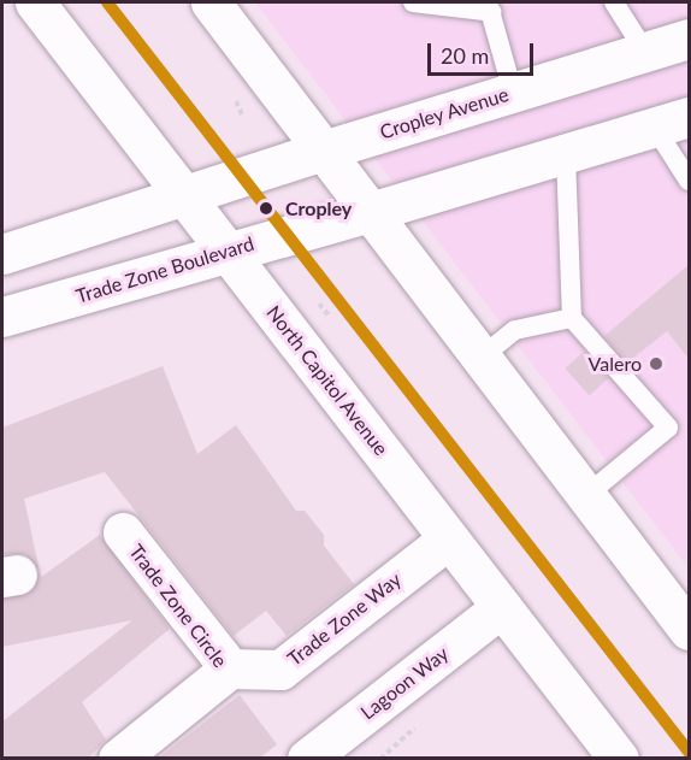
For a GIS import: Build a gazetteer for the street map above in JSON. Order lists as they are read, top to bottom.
{
  "streets": {
    "main road": [
      "Cropley Avenue",
      "Trade Zone Boulevard",
      "North Capitol Avenue",
      "Trade Zone Circle",
      "Trade Zone Way",
      "Lagoon Way"
    ]
  },
  "crossings": [
    ["Trade Zone Boulevard", "North Capitol Avenue"],
    ["North Capitol Avenue", "Trade Zone Way"],
    ["North Capitol Avenue", "Lagoon Way"],
    ["Trade Zone Circle", "Trade Zone Way"]
  ],
  "places": ["Cropley", "Valero"],
  "scale_bar": "20 m"
}
